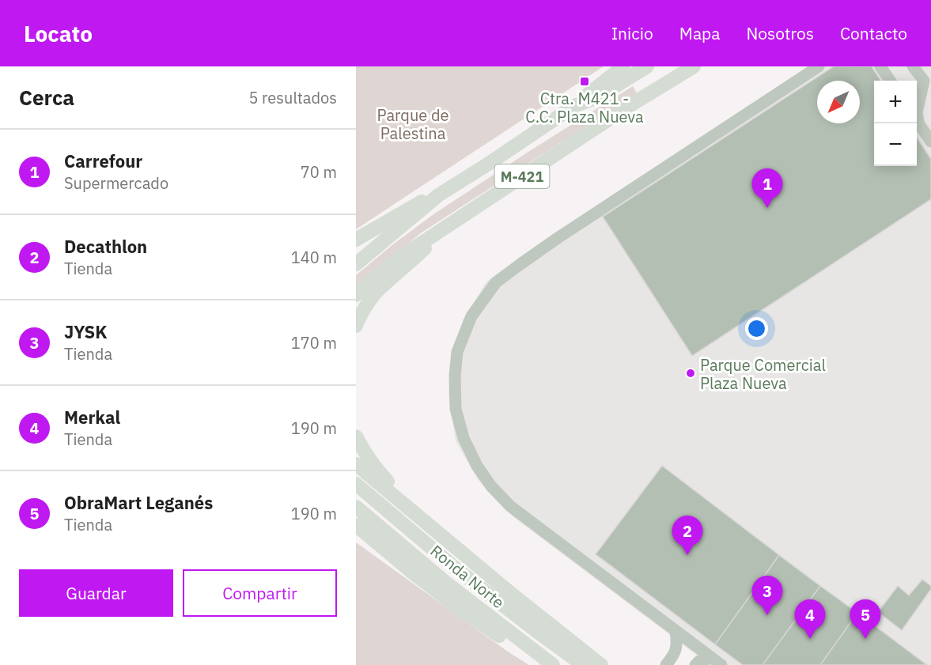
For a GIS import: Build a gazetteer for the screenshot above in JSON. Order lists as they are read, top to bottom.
{
  "streets": {
    "main road": ["M-421", "Ronda Norte"]
  },
  "parks": ["Parque de Palestina"],
  "places": {
    "transit": ["Ctra. M421 - C.C. Plaza Nueva"],
    "other": ["Parque Comercial Plaza Nueva"]
  },
  "north": "bottom left",
  "page": {
    "header": "Locato",
    "nav": [
      "Inicio",
      "Mapa",
      "Nosotros",
      "Contacto"
    ],
    "heading": ["Cerca", "5 resultados"],
    "map_buttons": ["+", "−"],
    "list": [
      {
        "mark": "1",
        "name": "Carrefour",
        "note": "Supermercado",
        "value": "70 m"
      },
      {
        "mark": "2",
        "name": "Decathlon",
        "note": "Tienda",
        "value": "140 m"
      },
      {
        "mark": "3",
        "name": "JYSK",
        "note": "Tienda",
        "value": "170 m"
      },
      {
        "mark": "4",
        "name": "Merkal",
        "note": "Tienda",
        "value": "190 m"
      },
      {
        "mark": "5",
        "name": "ObraMart Leganés",
        "note": "Tienda",
        "value": "190 m"
      }
    ],
    "pins": [
      "1",
      "2",
      "3",
      "4",
      "5"
    ],
    "buttons": ["Guardar", "Compartir"]
  }
}
